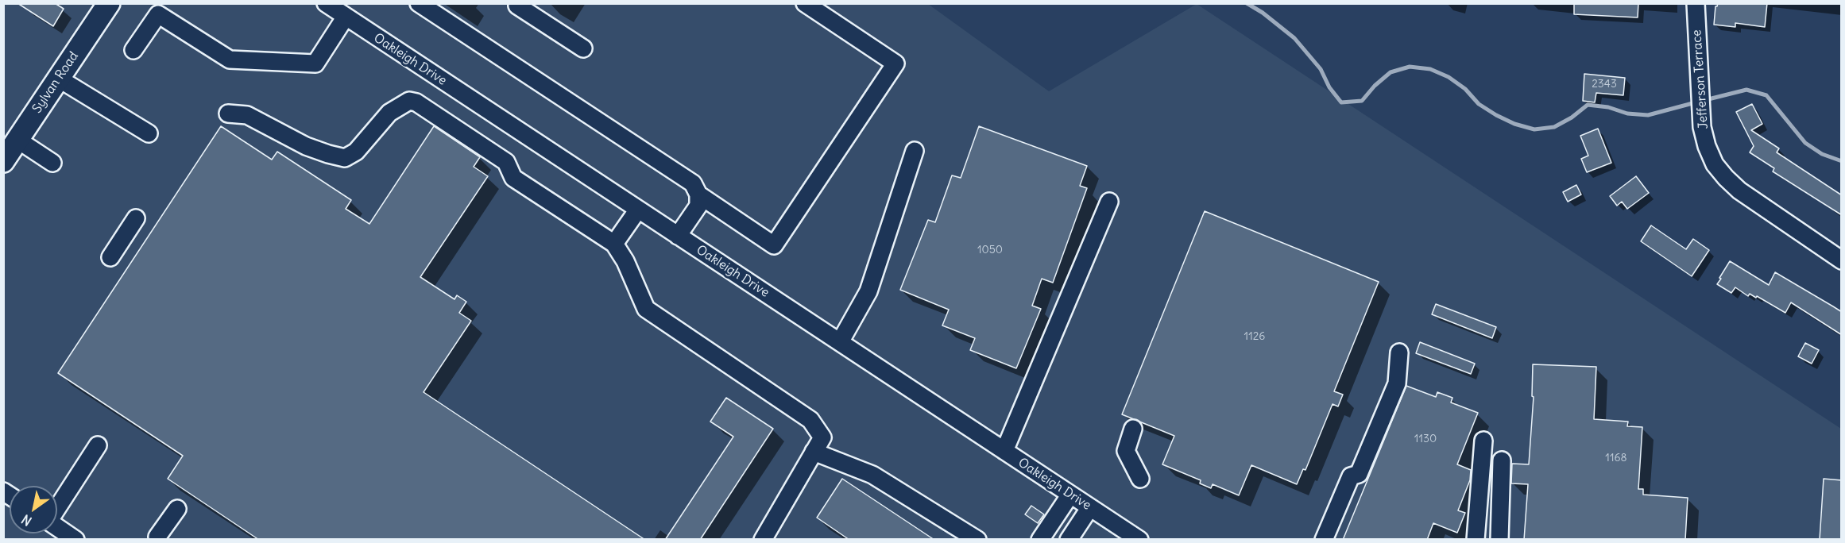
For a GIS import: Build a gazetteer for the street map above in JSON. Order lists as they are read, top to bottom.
{
  "streets": {
    "main road": ["Sylvan Road"],
    "street": ["Oakleigh Drive", "Jefferson Terrace"]
  },
  "house_numbers": [
    "2343",
    "1050",
    "1126",
    "1130",
    "1168"
  ],
  "north": "bottom left"
}
